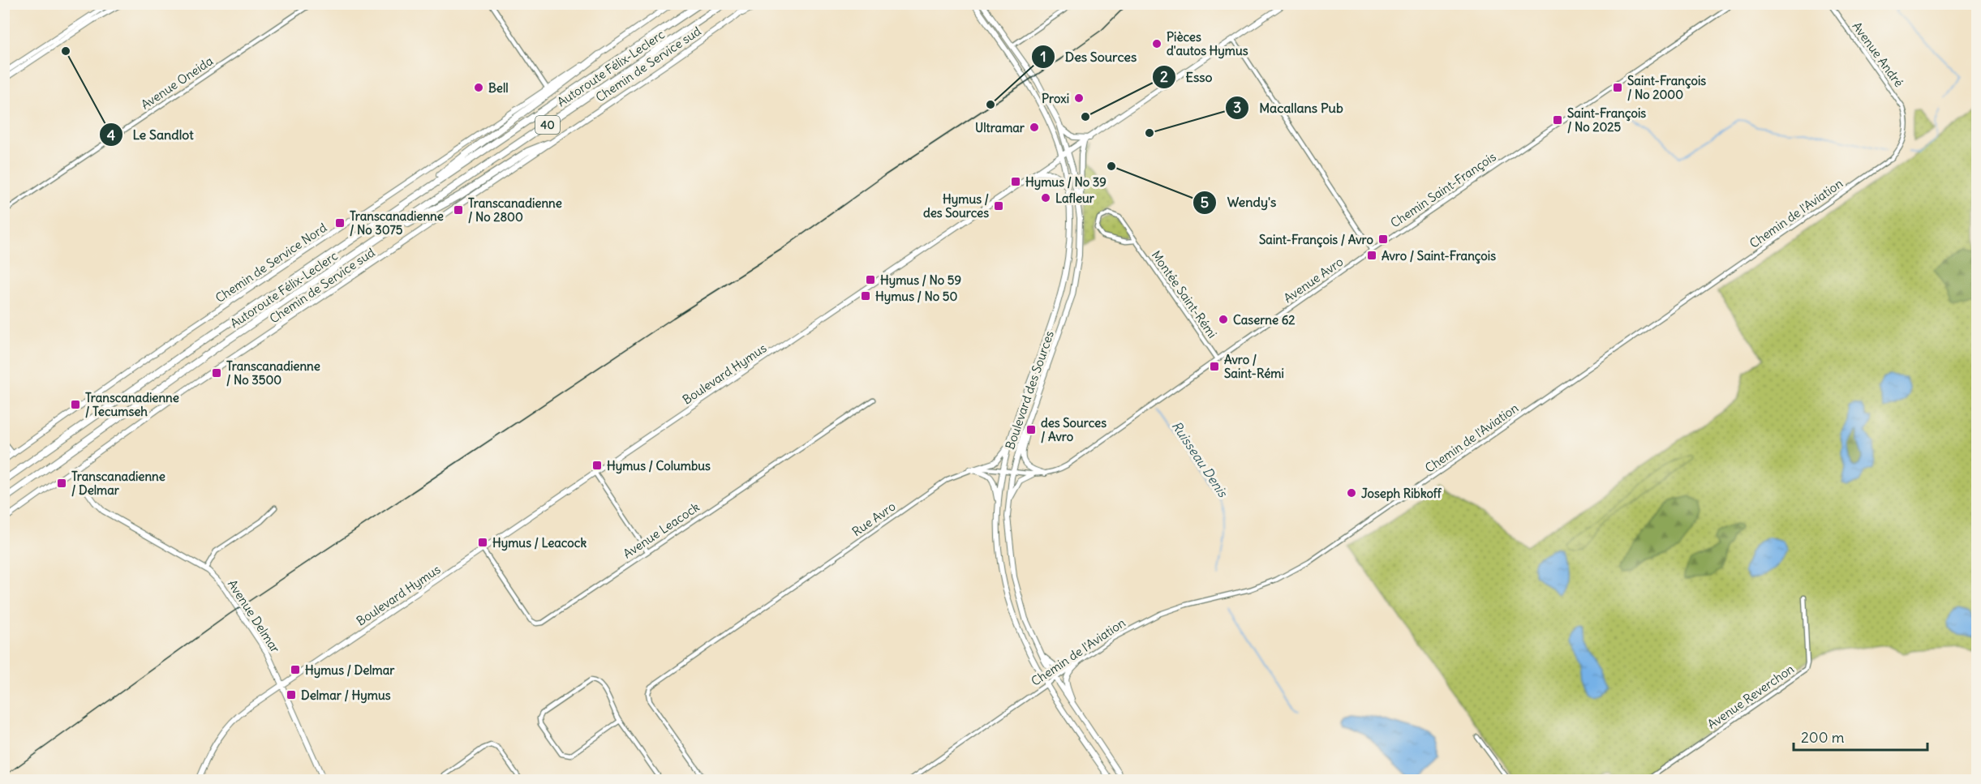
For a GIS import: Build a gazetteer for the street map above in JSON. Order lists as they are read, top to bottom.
{
  "streets": {
    "highway": ["Autoroute Félix-Leclerc", "40"],
    "main road": [
      "Chemin de Service sud",
      "Chemin de Service Nord",
      "Boulevard Hymus",
      "Boulevard des Sources",
      "Avenue Delmar"
    ],
    "street": [
      "Avenue André",
      "Avenue Oneida",
      "Chemin Saint-François",
      "Chemin de l'Aviation",
      "Avenue Avro",
      "Montée Saint-Rémi",
      "Rue Avro",
      "Avenue Leacock",
      "Avenue Reverchon"
    ]
  },
  "crossings": [
    ["Avenue André", "Chemin de l'Aviation"],
    ["Chemin de Service sud", "Avenue Delmar"],
    ["Chemin Saint-François", "Avenue Avro"],
    ["Chemin de l'Aviation", "Boulevard des Sources"],
    ["Avenue Avro", "Montée Saint-Rémi"],
    ["Avenue Avro", "Rue Avro"],
    ["Montée Saint-Rémi", "Rue Avro"],
    ["Boulevard Hymus", "Boulevard des Sources"],
    ["Boulevard Hymus", "Avenue Leacock"],
    ["Boulevard Hymus", "Avenue Delmar"],
    ["Boulevard des Sources", "Rue Avro"]
  ],
  "water": ["Ruisseau Denis"],
  "places": {
    "other": [
      "Pièces d'autos Hymus",
      "Le Sandlot",
      "Bell",
      "Proxi",
      "Des Sources",
      "Esso",
      "Ultramar",
      "Macallans Pub",
      "Wendy's",
      "Lafleur",
      "Caserne 62",
      "Joseph Ribkoff"
    ],
    "transit": [
      "Saint-François / No 2000",
      "Saint-François / No 2025",
      "Hymus / No 39",
      "Hymus / des Sources",
      "Transcanadienne / No 2800",
      "Transcanadienne / No 3075",
      "Saint-François / Avro",
      "Avro / Saint-François",
      "Hymus / No 59",
      "Hymus / No 50",
      "Avro / Saint-Rémi",
      "Transcanadienne / No 3500",
      "Transcanadienne / Tecumseh",
      "des Sources / Avro",
      "Hymus / Columbus",
      "Transcanadienne / Delmar",
      "Hymus / Leacock",
      "Hymus / Delmar",
      "Delmar / Hymus"
    ]
  },
  "scale_bar": "200 m"
}
